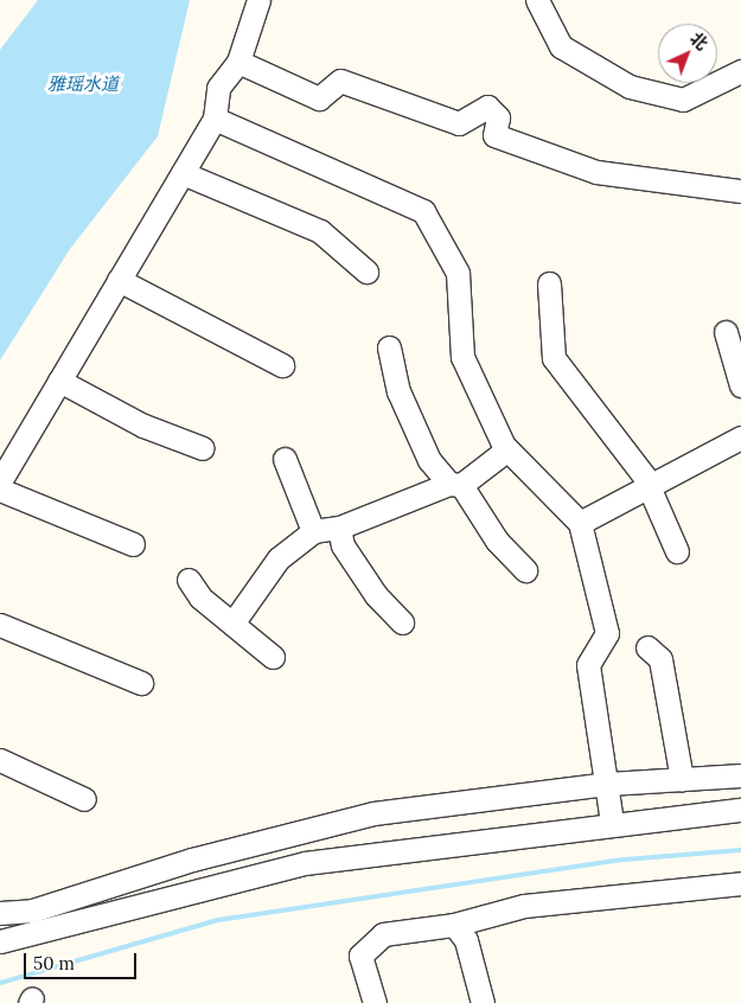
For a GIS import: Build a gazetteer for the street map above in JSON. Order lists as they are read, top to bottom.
{
  "water": ["雅瑶水道"],
  "scale_bar": "50 m",
  "north": "top right"
}
